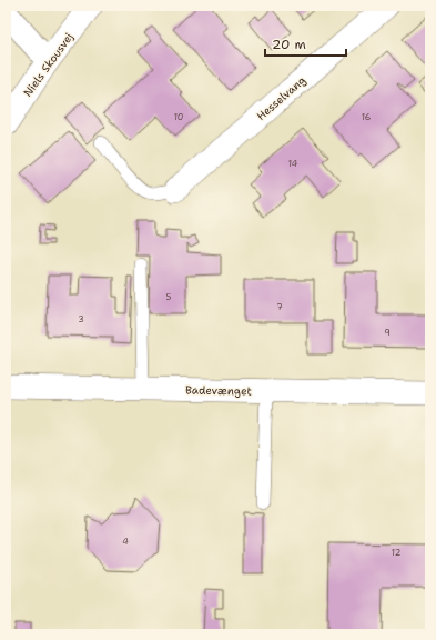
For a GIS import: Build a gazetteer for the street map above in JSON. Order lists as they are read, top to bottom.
{
  "streets": {
    "street": ["Niels Skousvej", "Hesselvang", "Badevænget"]
  },
  "house_numbers": [
    "10",
    "16",
    "14",
    "5",
    "7",
    "3",
    "9",
    "4",
    "12"
  ],
  "scale_bar": "20 m"
}
